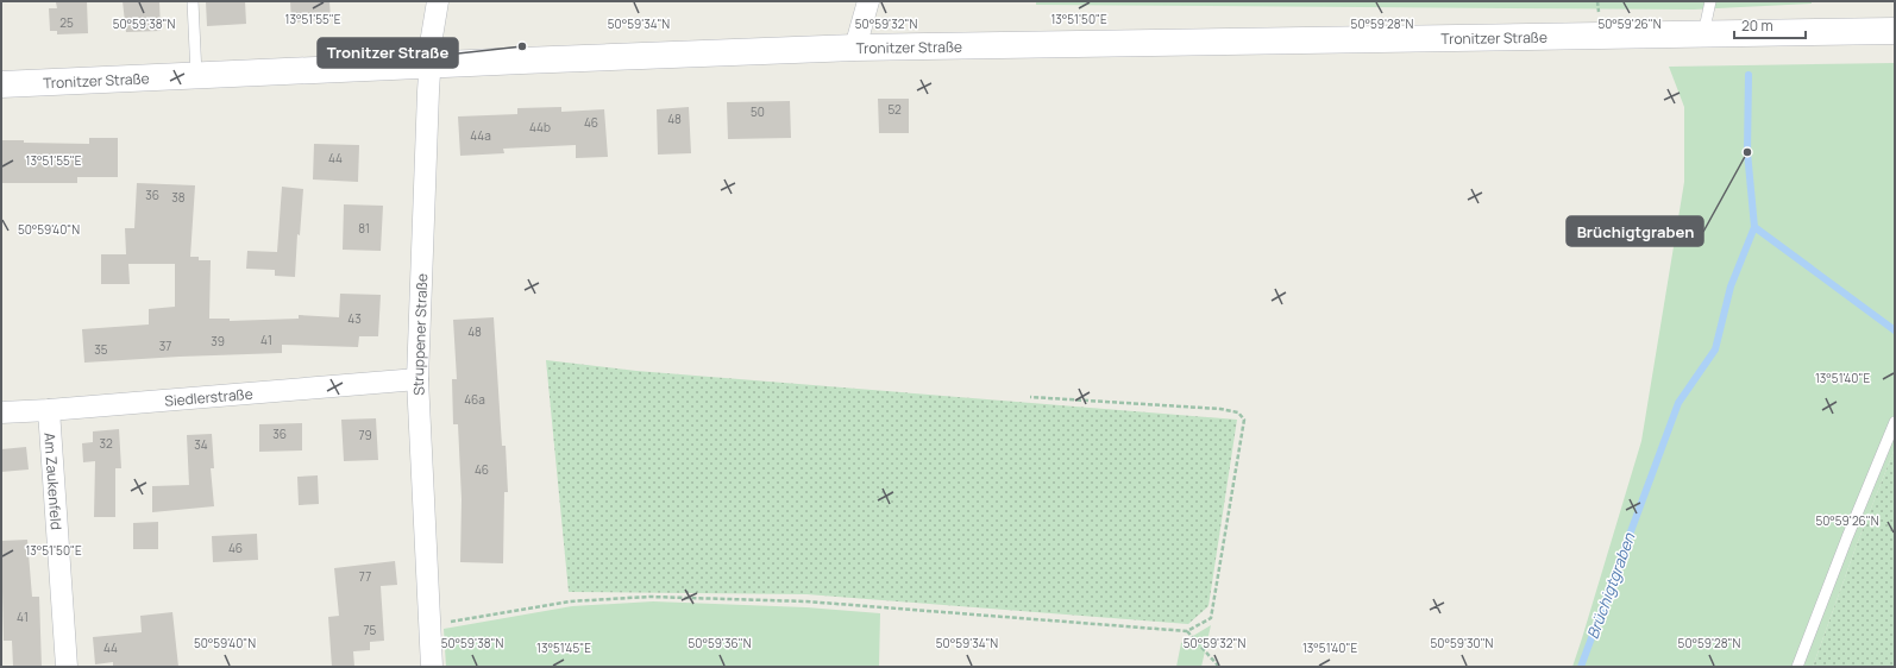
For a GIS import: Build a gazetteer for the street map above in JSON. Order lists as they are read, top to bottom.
{
  "streets": {
    "street": [
      "Tronitzer Straße",
      "Struppener Straße",
      "Siedlerstraße",
      "Am Zaukenfeld"
    ]
  },
  "crossings": [
    ["Tronitzer Straße", "Struppener Straße"],
    ["Struppener Straße", "Siedlerstraße"],
    ["Siedlerstraße", "Am Zaukenfeld"]
  ],
  "water": ["Brüchigtgraben"],
  "places": ["Tronitzer Straße", "Brüchigtgraben"],
  "house_numbers": [
    "25",
    "52",
    "50",
    "48",
    "46",
    "44b",
    "44a",
    "44",
    "36",
    "38",
    "81",
    "43",
    "48",
    "41",
    "39",
    "37",
    "35",
    "46a",
    "36",
    "79",
    "32",
    "34",
    "46",
    "46",
    "77",
    "41",
    "75",
    "44"
  ],
  "scale_bar": "20 m",
  "coordinates": [
    "13°51'55\"E",
    "13°51'50\"E",
    "50°59'38\"N",
    "50°59'34\"N",
    "50°59'32\"N",
    "50°59'28\"N",
    "50°59'26\"N",
    "50°59'40\"N",
    "13°51'40\"E",
    "50°59'36\"N",
    "50°59'30\"N",
    "13°51'45\"E"
  ]
}
